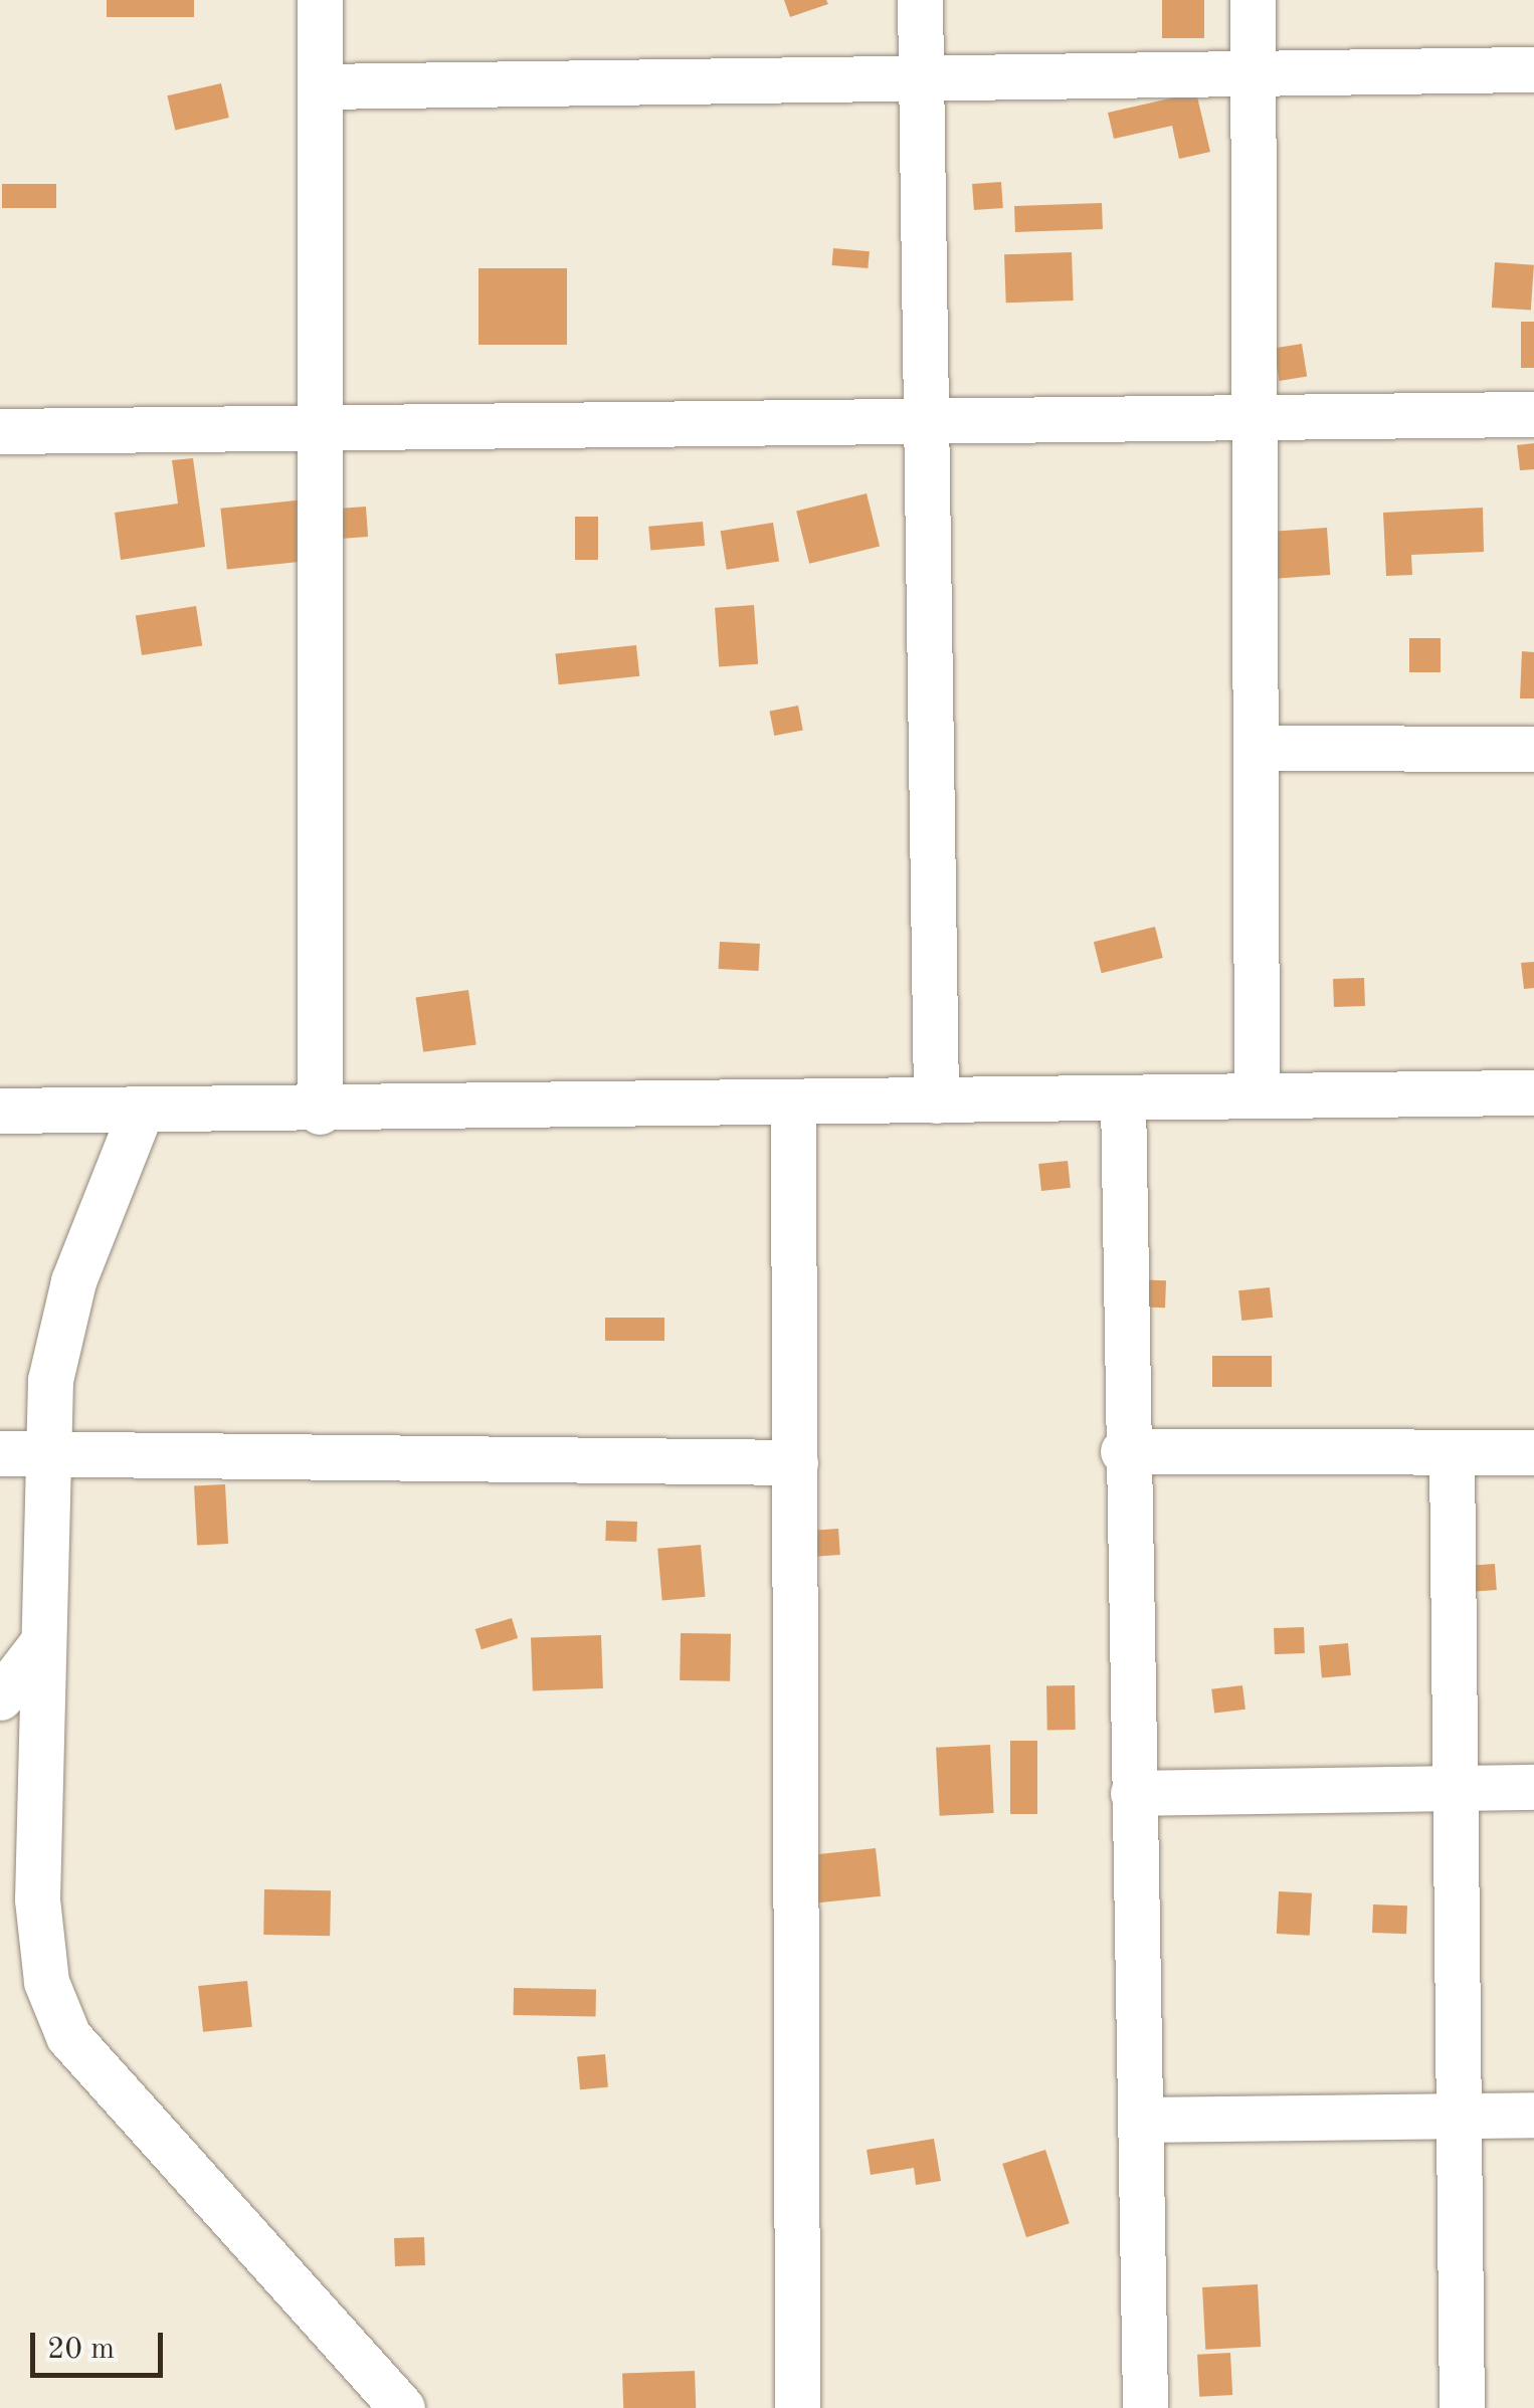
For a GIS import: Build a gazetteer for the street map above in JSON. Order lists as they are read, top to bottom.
{
  "scale_bar": "20 m"
}
